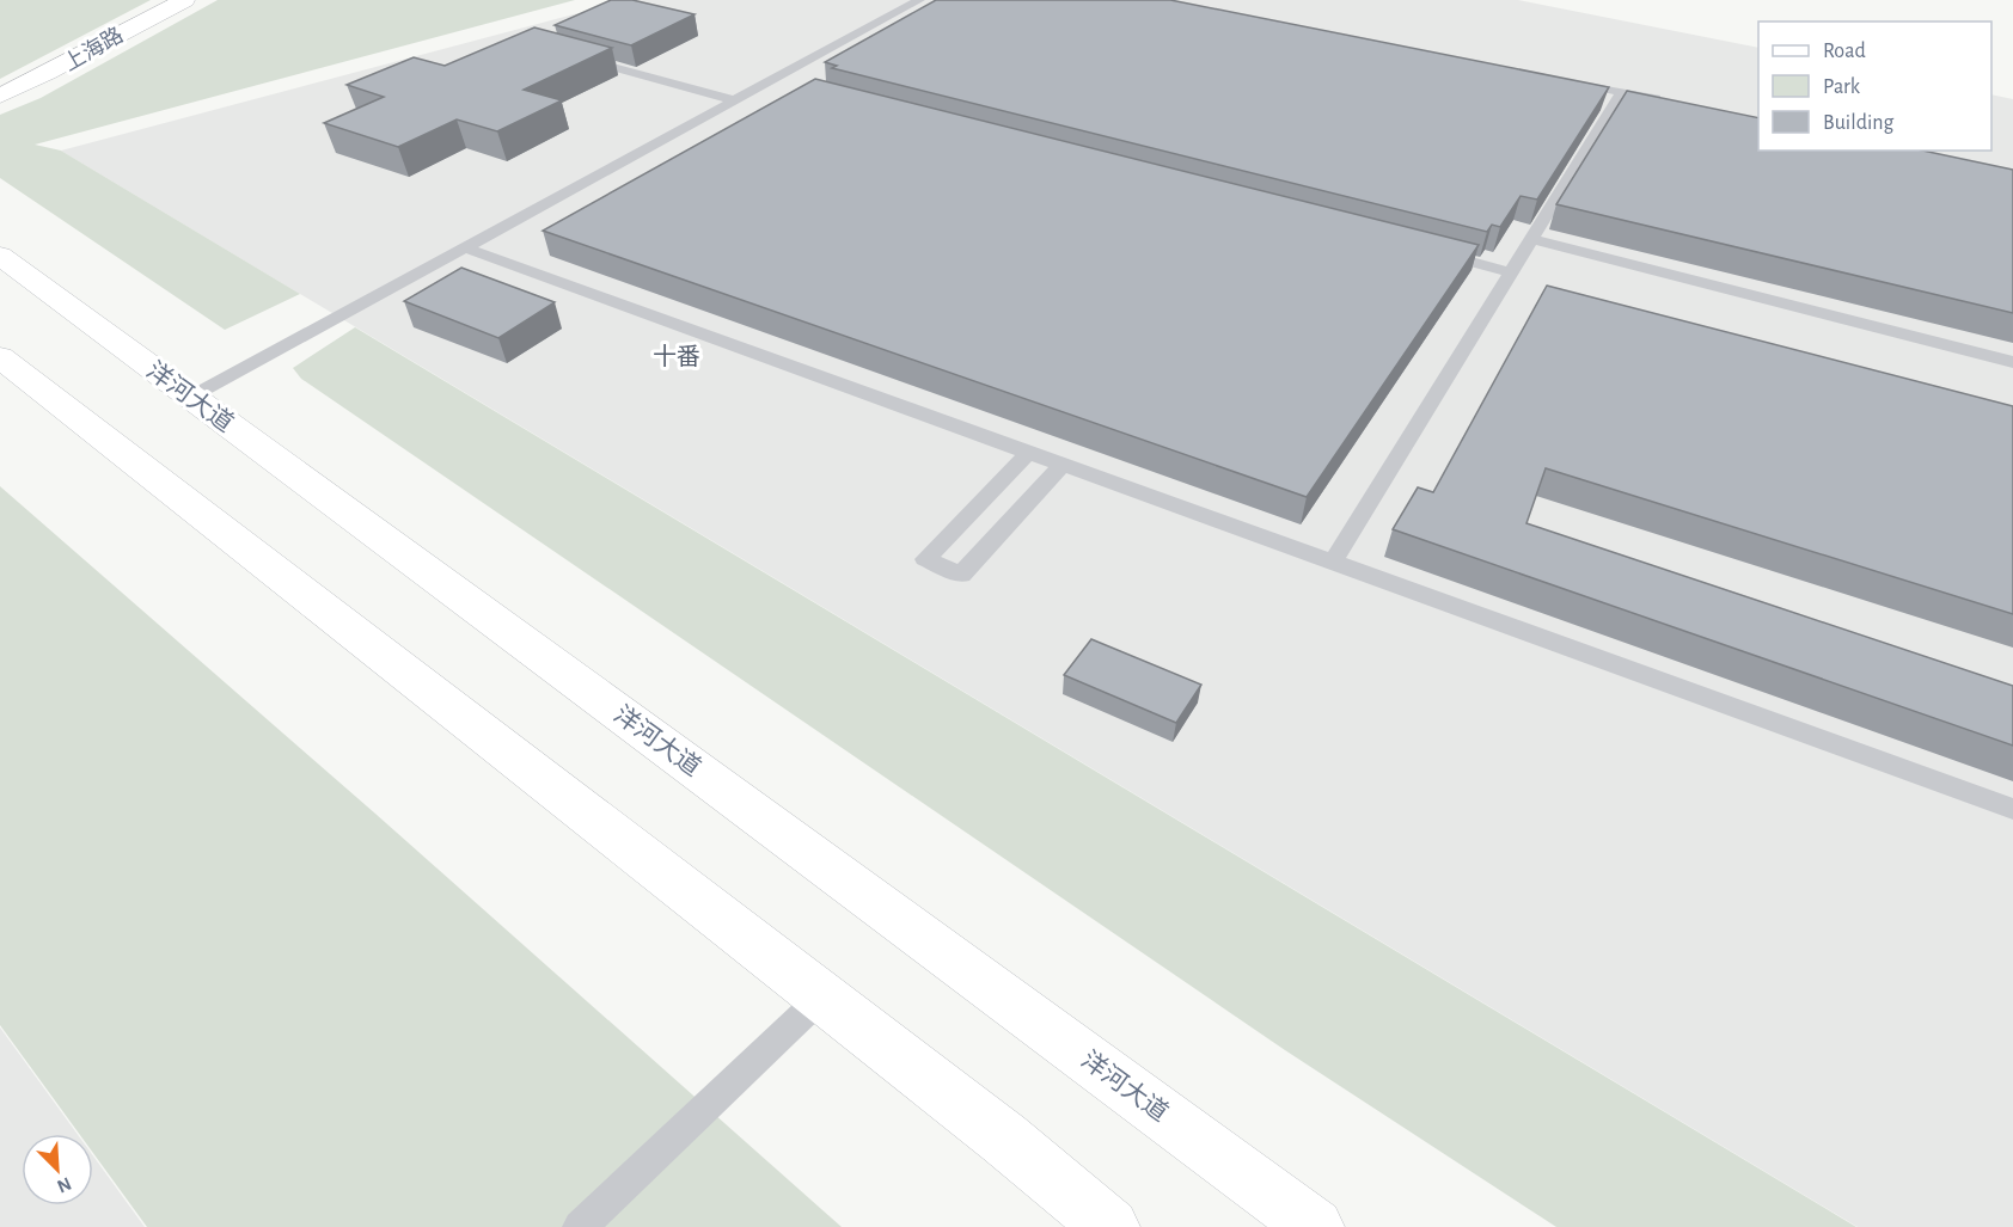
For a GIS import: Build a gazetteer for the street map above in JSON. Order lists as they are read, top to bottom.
{
  "streets": {
    "main road": ["上海路", "洋河大道"]
  },
  "districts": ["十番"],
  "legend": ["Road", "Park", "Building"],
  "north": "bottom right"
}
